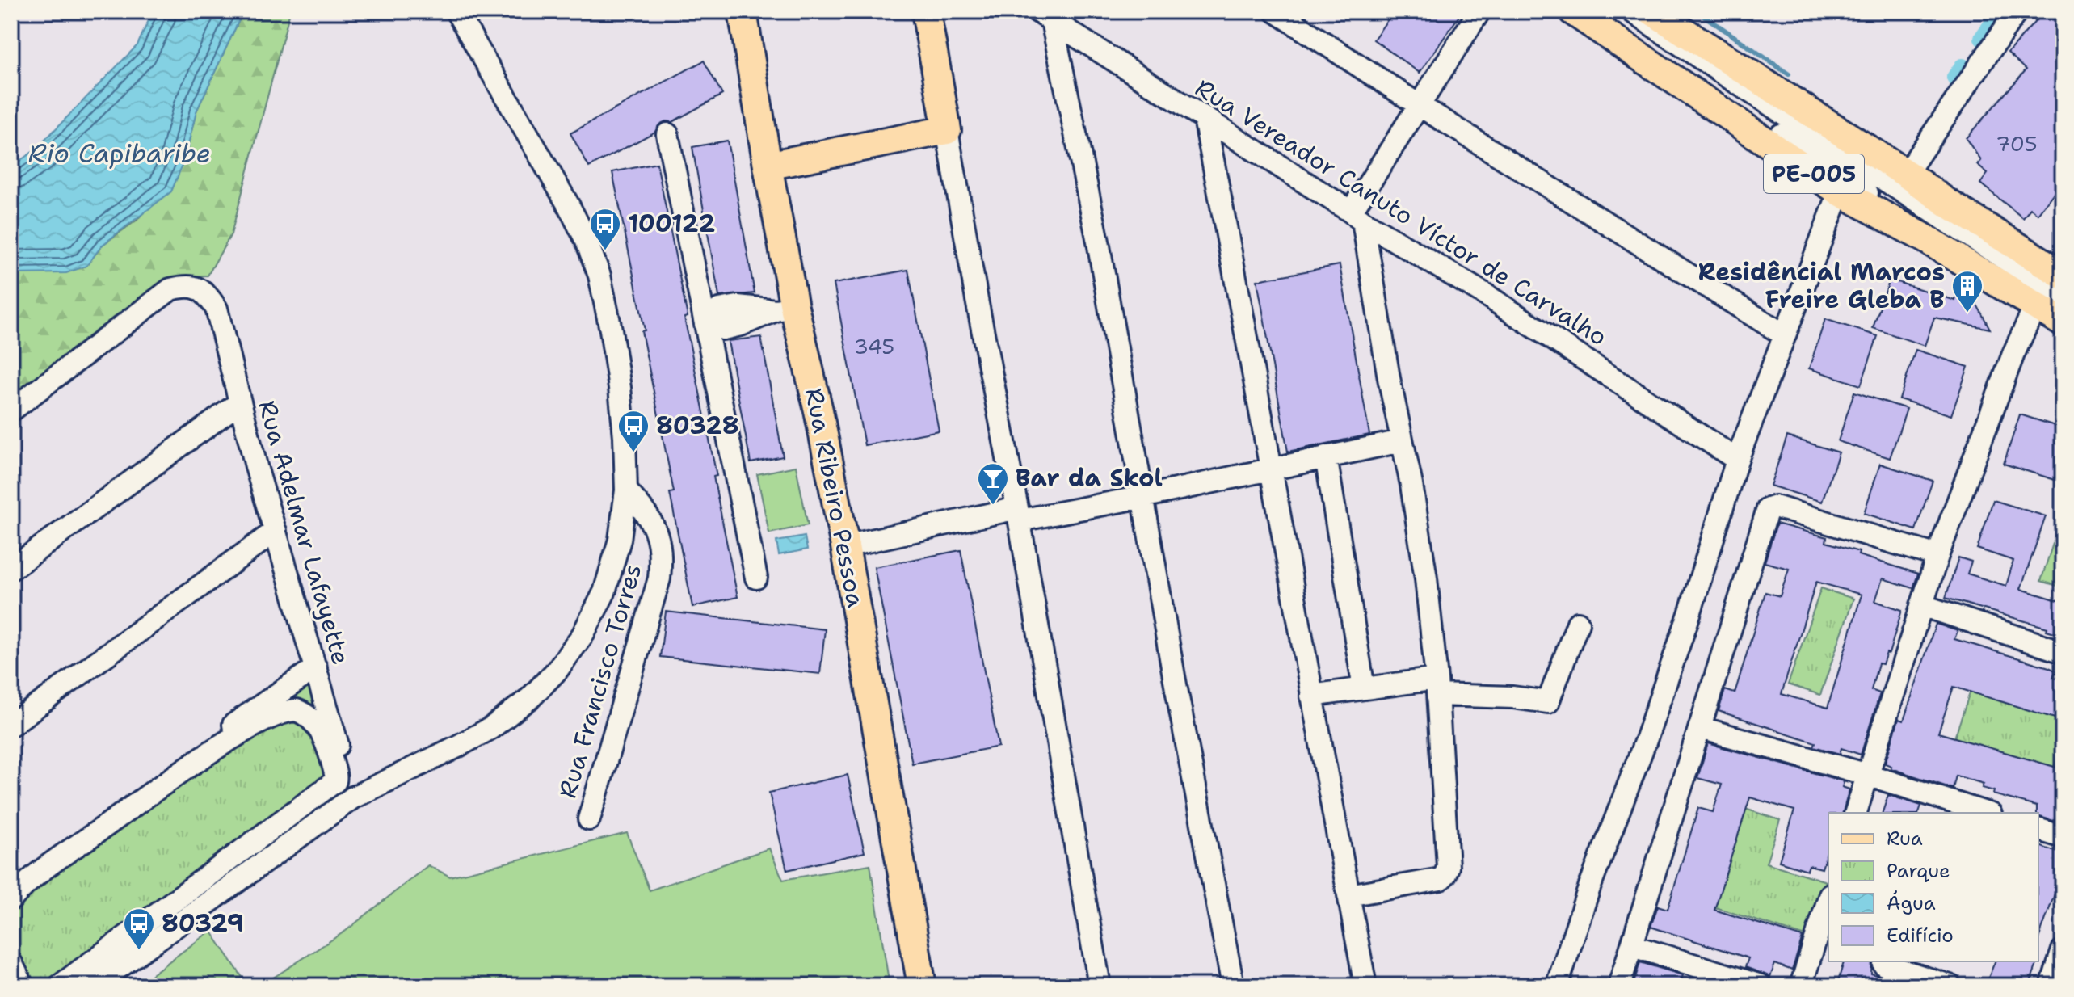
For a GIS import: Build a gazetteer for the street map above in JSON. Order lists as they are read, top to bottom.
{
  "streets": {
    "main road": ["PE-005", "Rua Ribeiro Pessoa"],
    "street": ["Rua Vereador Canuto Víctor de Carvalho", "Rua Adelmar Lafayette", "Rua Francisco Torres"]
  },
  "crossings": [
    ["Rua Adelmar Lafayette", "Rua Francisco Torres"]
  ],
  "water": ["Rio Capibaribe"],
  "places": {
    "bus stop": ["100122", "80328", "80329"],
    "building": ["Residêncial Marcos Freire Gleba B"],
    "bar": ["Bar da Skol"]
  },
  "house_numbers": ["705", "345"],
  "legend": [
    "Rua",
    "Parque",
    "Água",
    "Edifício"
  ]
}
